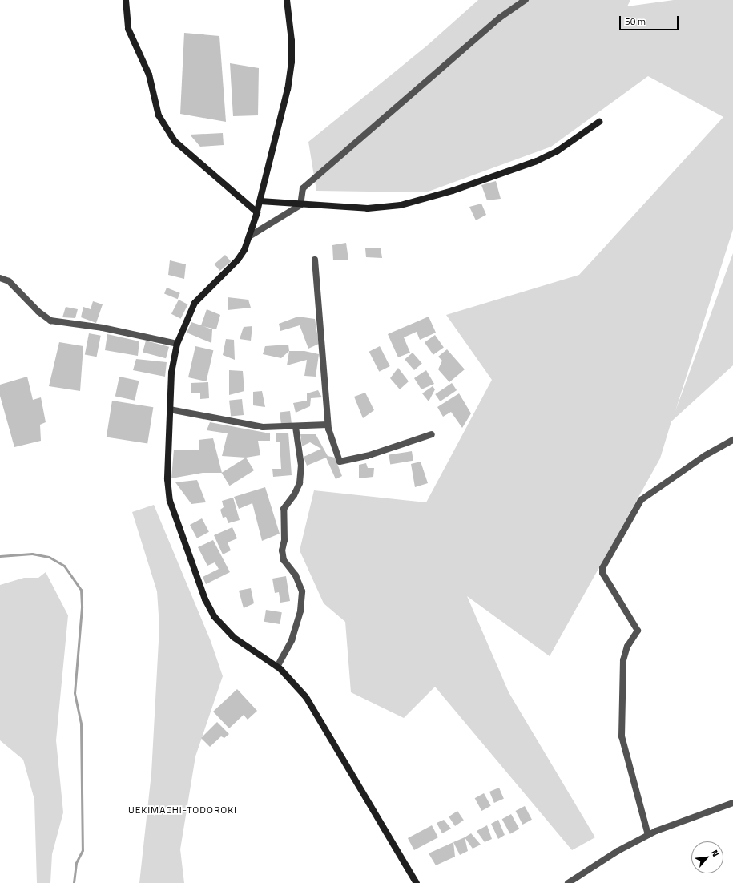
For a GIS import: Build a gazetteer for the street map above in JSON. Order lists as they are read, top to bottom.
{
  "districts": ["UEKIMACHI-TODOROKI"],
  "scale_bar": "50 m",
  "north": "top right"
}
